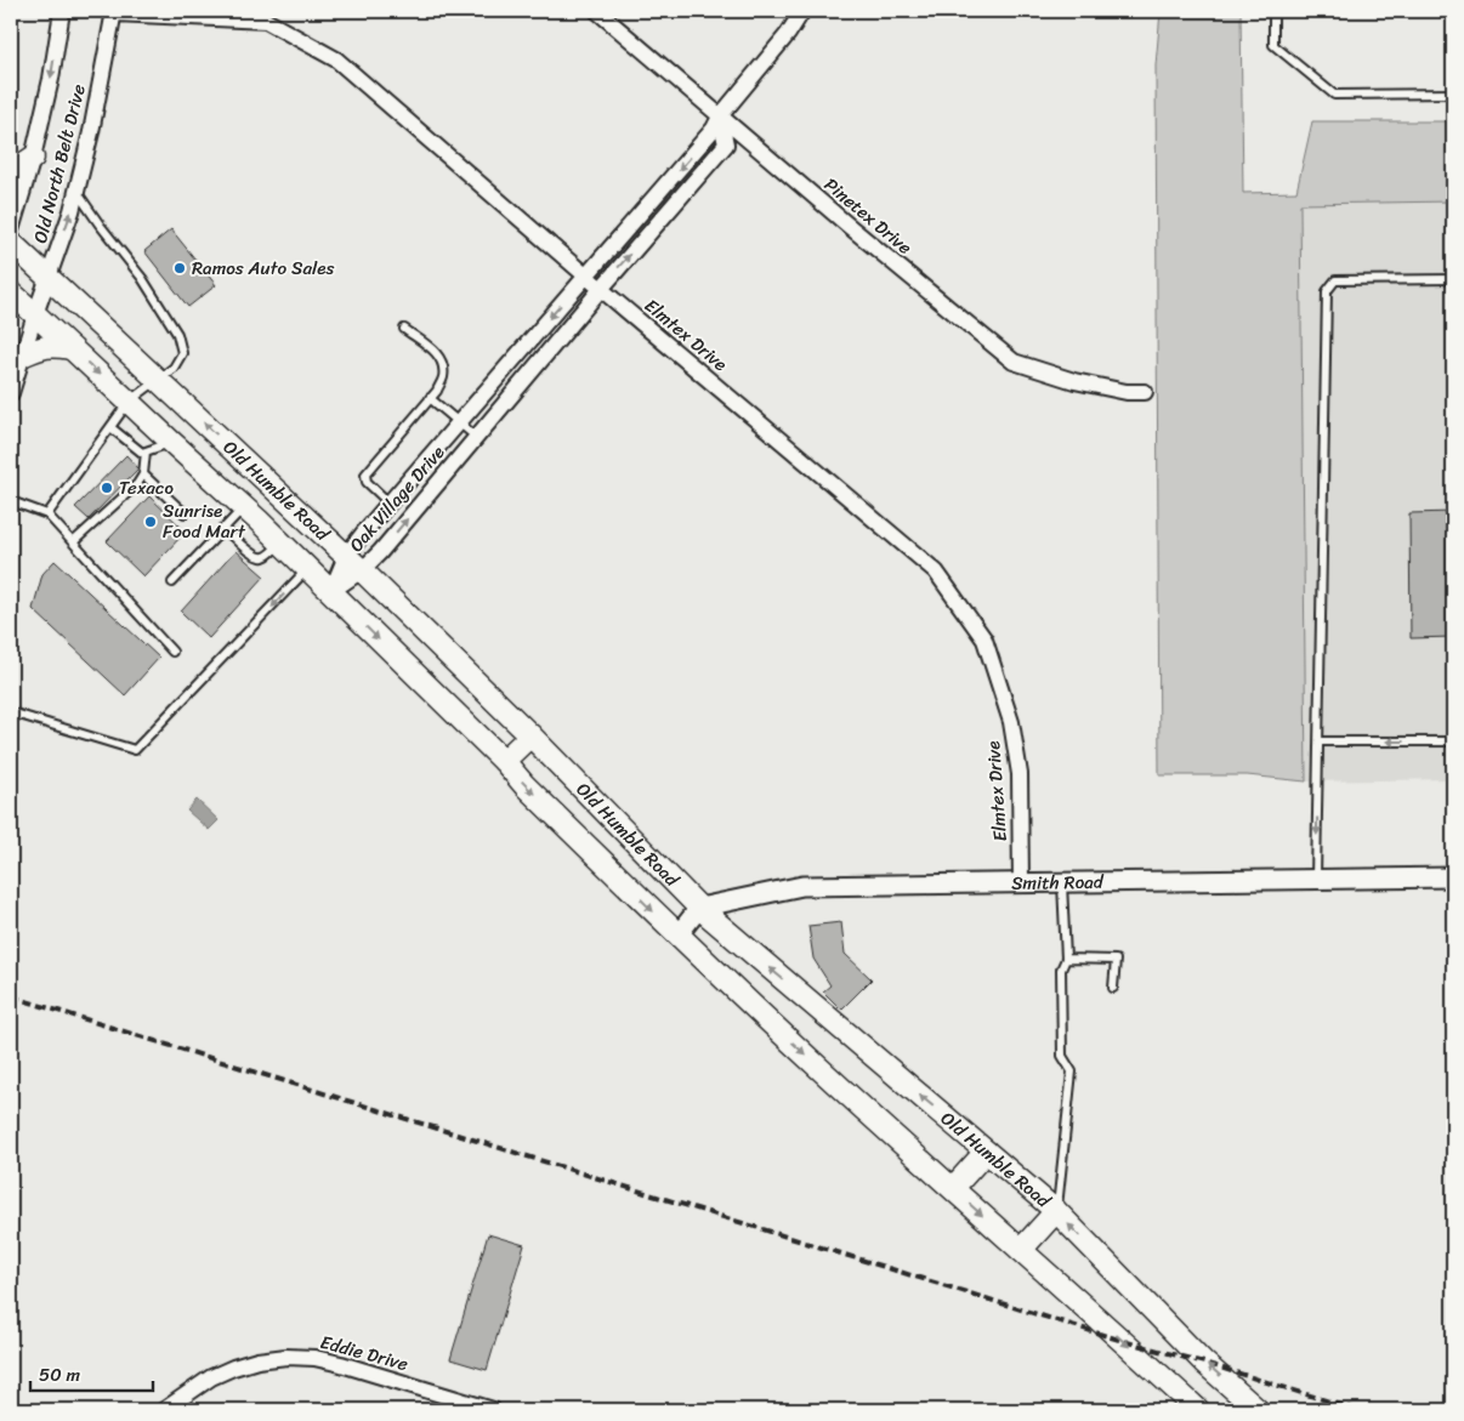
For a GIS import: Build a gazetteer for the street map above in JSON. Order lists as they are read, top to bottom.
{
  "streets": {
    "main road": ["Old Humble Road"],
    "street": [
      "Old North Belt Drive",
      "Pinetex Drive",
      "Elmtex Drive",
      "Oak Village Drive",
      "Smith Road",
      "Eddie Drive"
    ]
  },
  "crossings": [
    ["Old North Belt Drive", "Elmtex Drive"],
    ["Old North Belt Drive", "Old Humble Road"],
    ["Pinetex Drive", "Oak Village Drive"],
    ["Elmtex Drive", "Oak Village Drive"],
    ["Elmtex Drive", "Smith Road"],
    ["Old Humble Road", "Oak Village Drive"],
    ["Old Humble Road", "Smith Road"]
  ],
  "places": ["Ramos Auto Sales", "Texaco", "Sunrise Food Mart"],
  "scale_bar": "50 m"
}
